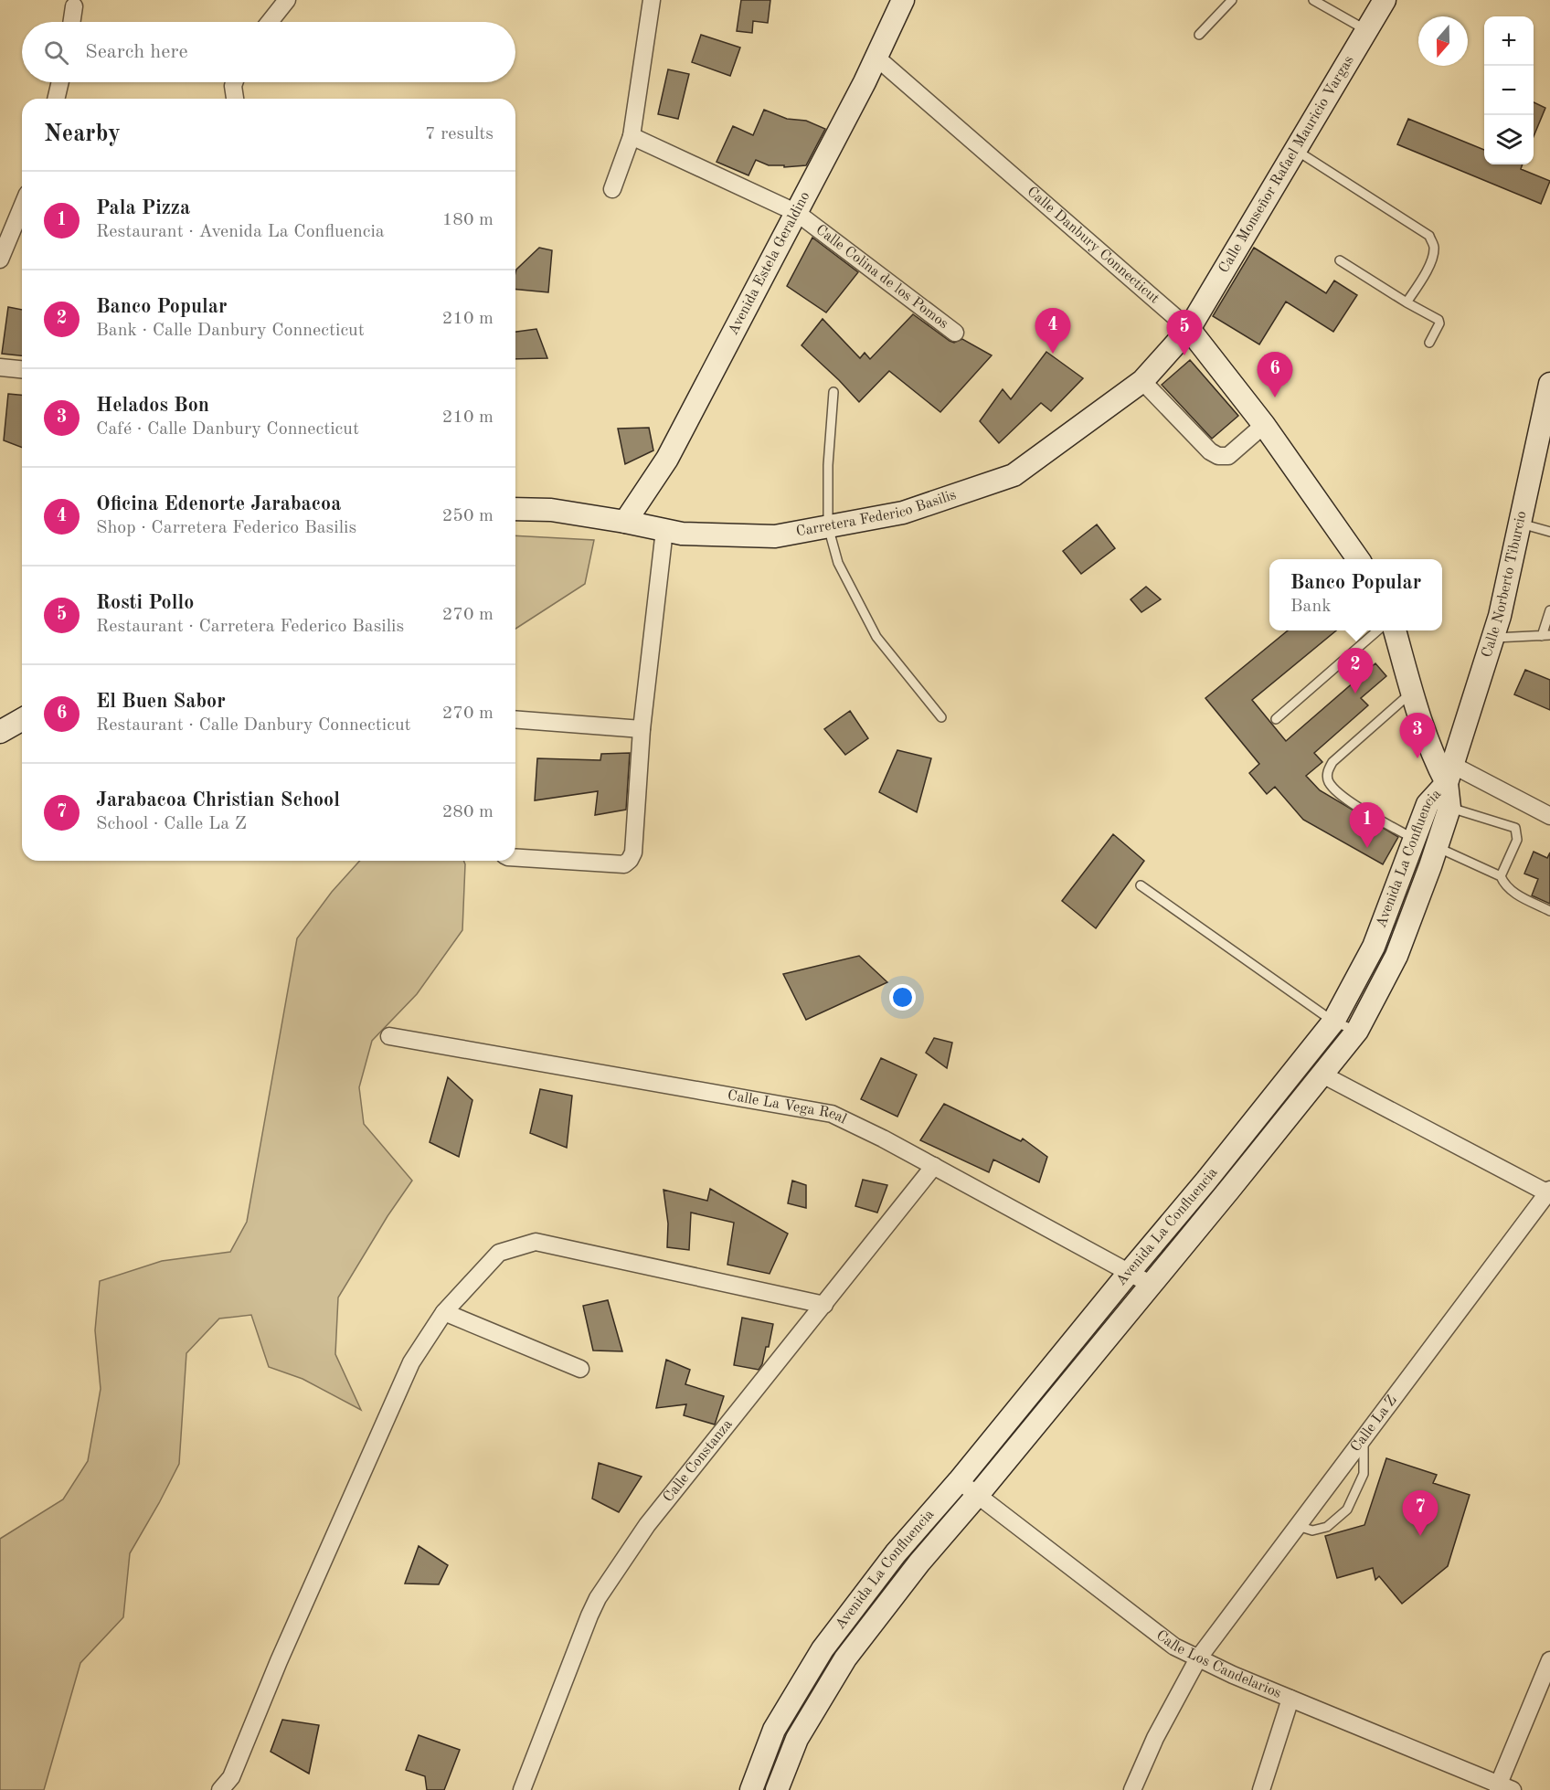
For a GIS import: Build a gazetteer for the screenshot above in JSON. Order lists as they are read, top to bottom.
{
  "streets": {
    "street": [
      "Calle Monseñor Rafael Mauricio Vargas",
      "Calle Danbury Connecticut",
      "Avenida Estela Geraldino",
      "Calle Colina de los Pomos",
      "Carretera Federico Basilis",
      "Calle Norberto Tiburcio",
      "Avenida La Confluencia",
      "Calle La Vega Real",
      "Calle La Z",
      "Calle Constanza",
      "Calle Los Candelarios"
    ]
  },
  "crossings": [
    ["Calle Monseñor Rafael Mauricio Vargas", "Calle Danbury Connecticut"],
    ["Calle Monseñor Rafael Mauricio Vargas", "Carretera Federico Basilis"],
    ["Calle Danbury Connecticut", "Avenida Estela Geraldino"],
    ["Calle Danbury Connecticut", "Carretera Federico Basilis"],
    ["Avenida Estela Geraldino", "Calle Colina de los Pomos"],
    ["Avenida Estela Geraldino", "Carretera Federico Basilis"],
    ["Calle Norberto Tiburcio", "Avenida La Confluencia"],
    ["Avenida La Confluencia", "Calle La Vega Real"],
    ["Avenida La Confluencia", "Calle Los Candelarios"],
    ["Calle La Vega Real", "Calle Constanza"],
    ["Calle La Z", "Calle Los Candelarios"]
  ],
  "north": "bottom",
  "page": {
    "map_buttons": ["+", "−"],
    "search": "Search here",
    "heading": ["Nearby", "7 results"],
    "list": [
      {
        "mark": "1",
        "name": "Pala Pizza",
        "note": "Restaurant · Avenida La Confluencia",
        "value": "180 m"
      },
      {
        "mark": "2",
        "name": "Banco Popular",
        "note": "Bank · Calle Danbury Connecticut",
        "value": "210 m"
      },
      {
        "mark": "3",
        "name": "Helados Bon",
        "note": "Café · Calle Danbury Connecticut",
        "value": "210 m"
      },
      {
        "mark": "4",
        "name": "Oficina Edenorte Jarabacoa",
        "note": "Shop · Carretera Federico Basilis",
        "value": "250 m"
      },
      {
        "mark": "5",
        "name": "Rosti Pollo",
        "note": "Restaurant · Carretera Federico Basilis",
        "value": "270 m"
      },
      {
        "mark": "6",
        "name": "El Buen Sabor",
        "note": "Restaurant · Calle Danbury Connecticut",
        "value": "270 m"
      },
      {
        "mark": "7",
        "name": "Jarabacoa Christian School",
        "note": "School · Calle La Z",
        "value": "280 m"
      }
    ],
    "pins": [
      "4",
      "5",
      "6",
      "2",
      "3",
      "1",
      "7"
    ],
    "popup": ["Banco Popular", "Bank"]
  }
}
